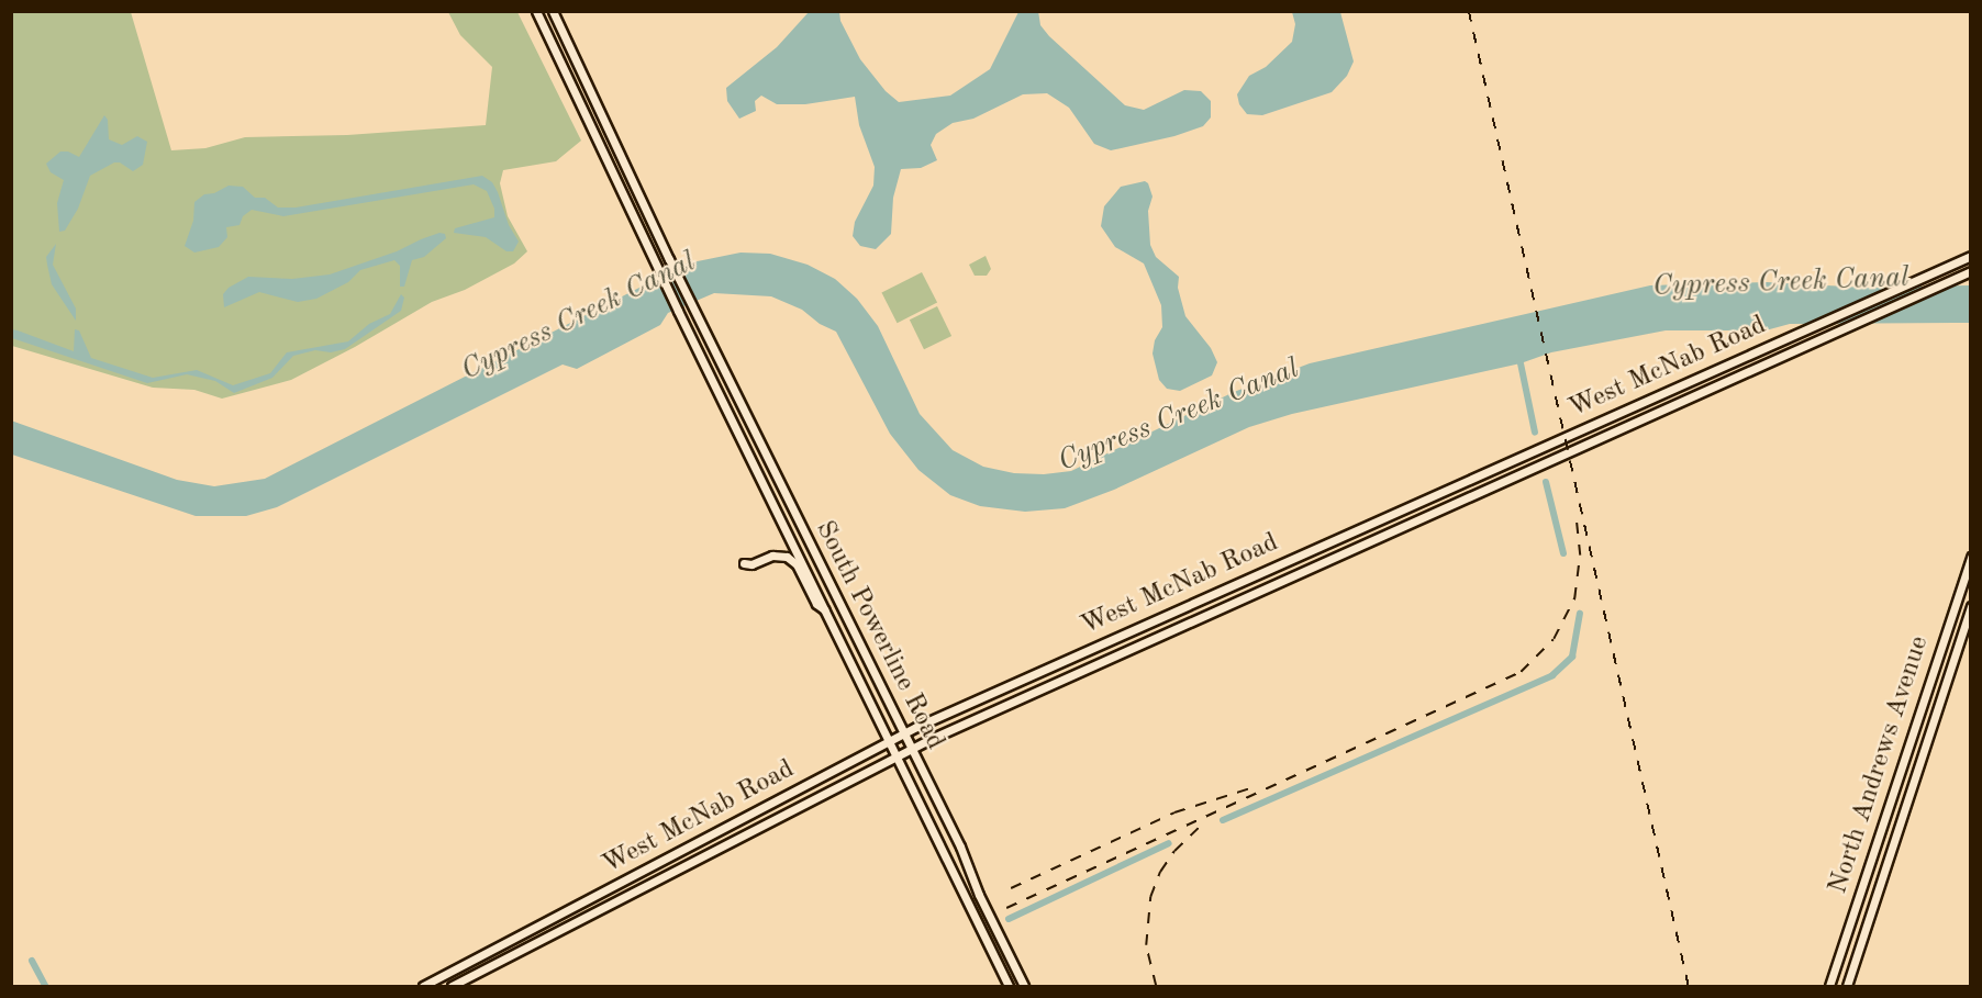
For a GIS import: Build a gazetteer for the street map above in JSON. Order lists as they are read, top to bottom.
{
  "streets": {
    "main road": ["West McNab Road", "South Powerline Road", "North Andrews Avenue"]
  },
  "crossings": [
    ["West McNab Road", "South Powerline Road"]
  ],
  "water": ["Cypress Creek Canal"]
}
